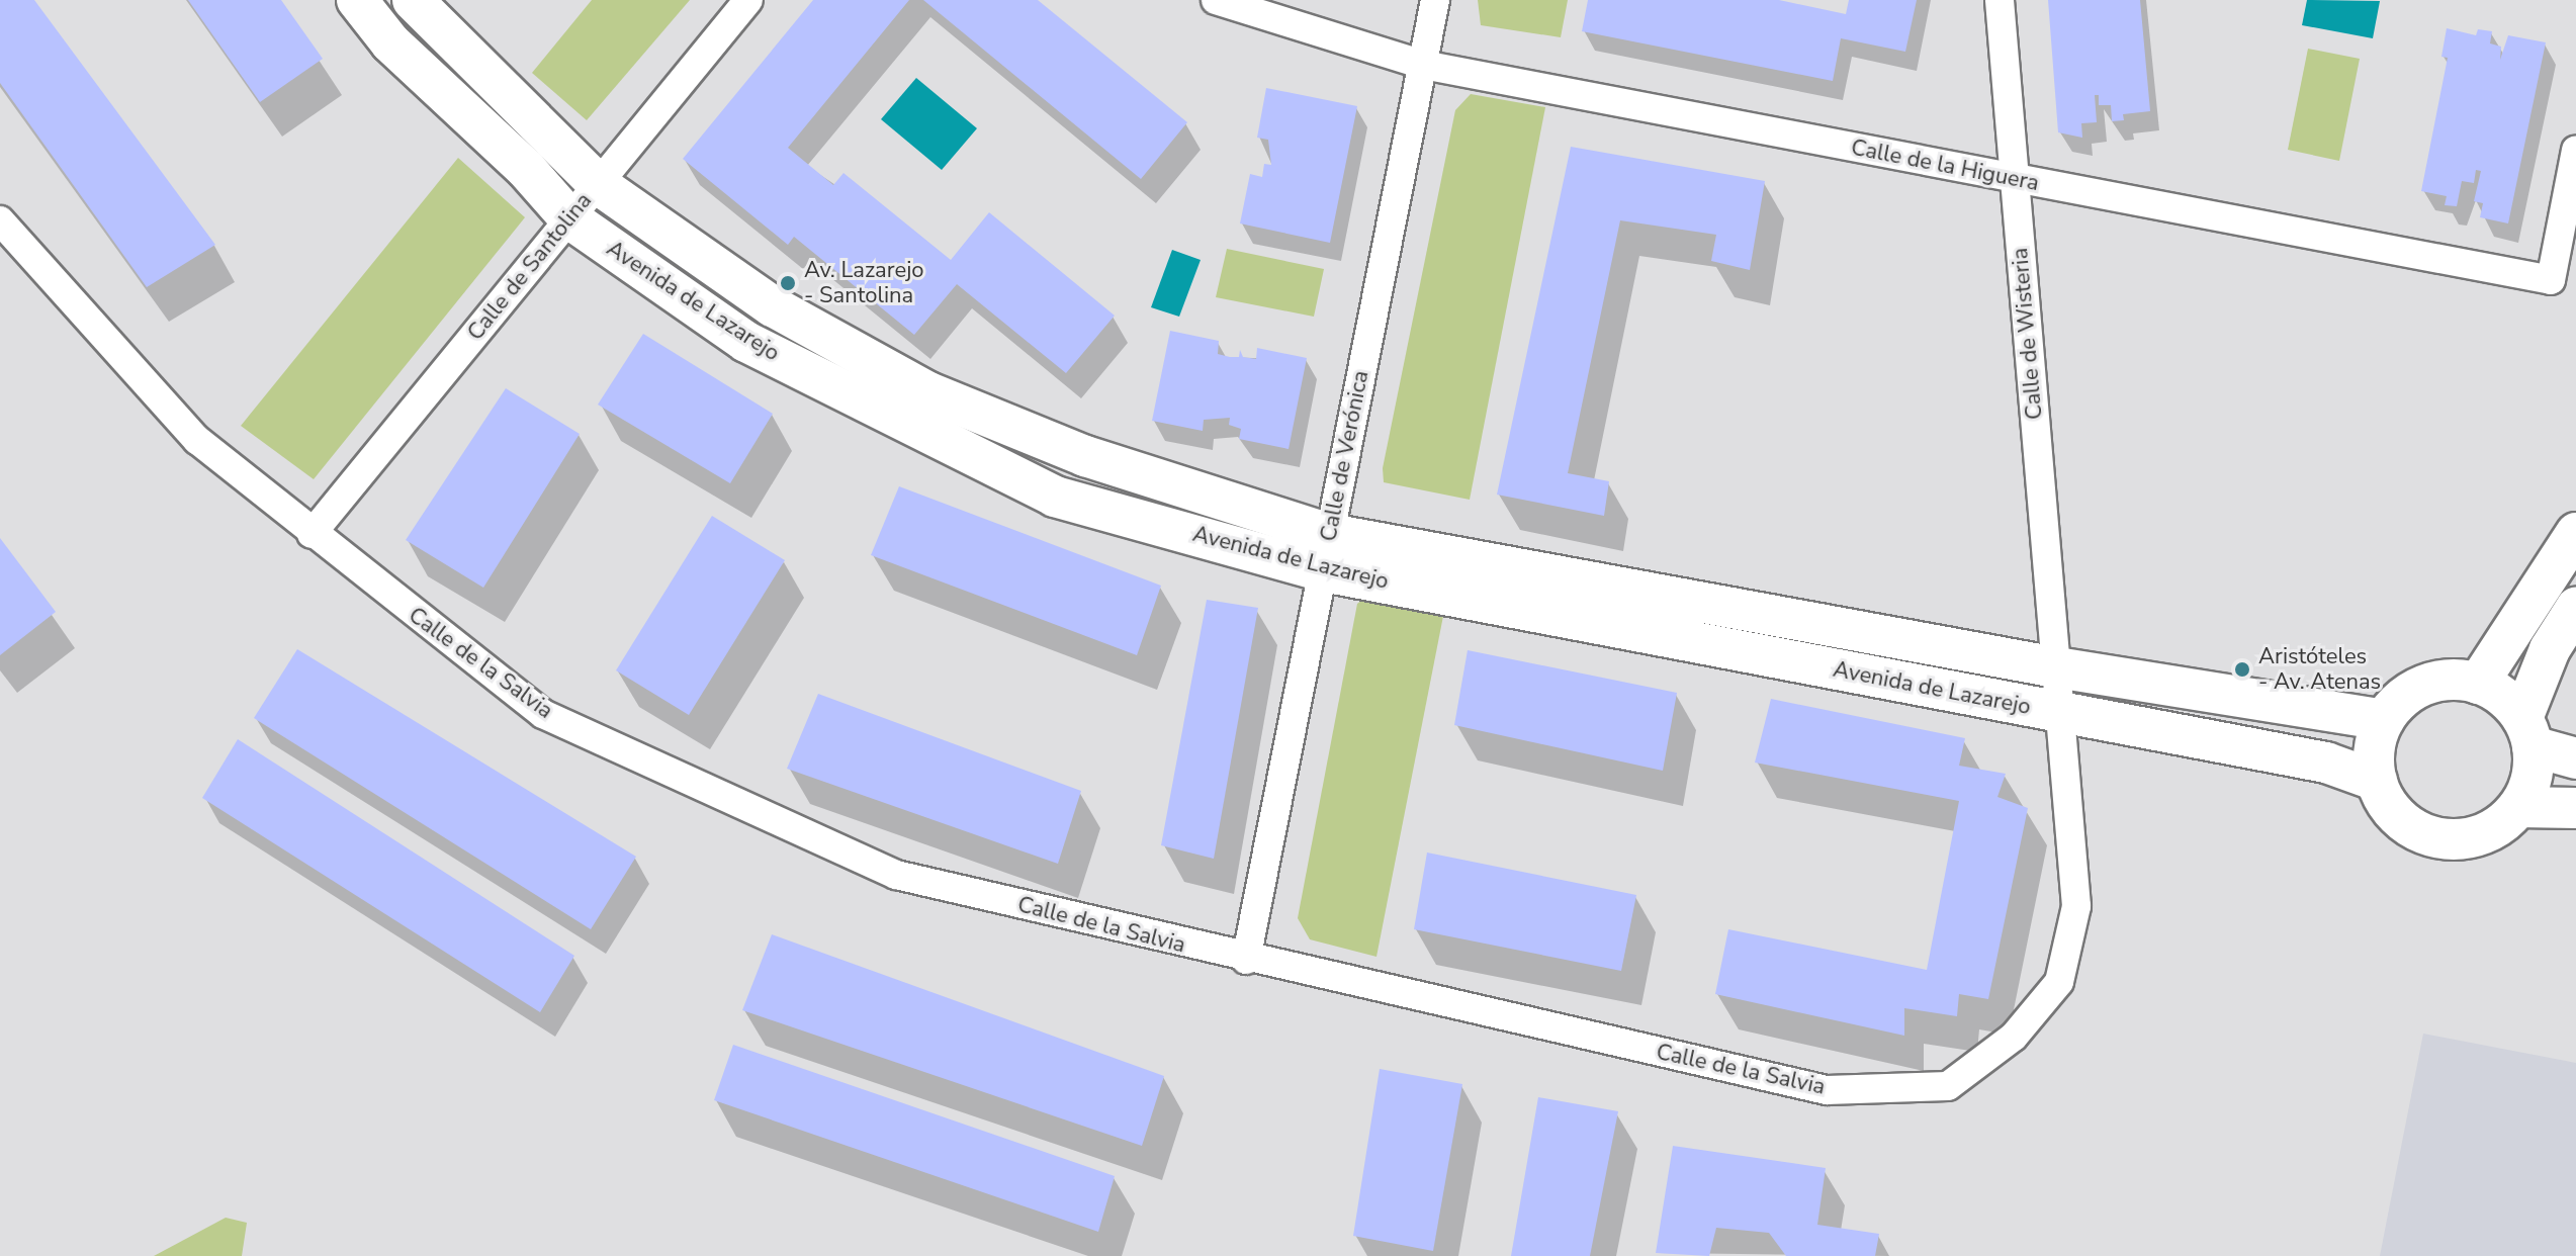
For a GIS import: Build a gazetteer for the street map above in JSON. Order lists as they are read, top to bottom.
{
  "streets": {
    "street": [
      "Calle de la Higuera",
      "Calle de Santolina",
      "Avenida de Lazarejo",
      "Calle de Wisteria",
      "Calle de Verónica",
      "Calle de la Salvia"
    ]
  },
  "crossings": [
    ["Calle de la Higuera", "Calle de Wisteria"],
    ["Calle de la Higuera", "Calle de Verónica"],
    ["Calle de Santolina", "Avenida de Lazarejo"],
    ["Calle de Santolina", "Calle de la Salvia"],
    ["Avenida de Lazarejo", "Calle de Wisteria"],
    ["Avenida de Lazarejo", "Calle de Verónica"],
    ["Avenida de Lazarejo", "Calle de la Salvia"],
    ["Calle de Wisteria", "Calle de la Salvia"],
    ["Calle de Verónica", "Calle de la Salvia"]
  ],
  "places": ["Av. Lazarejo - Santolina", "Aristóteles - Av. Atenas"]
}
